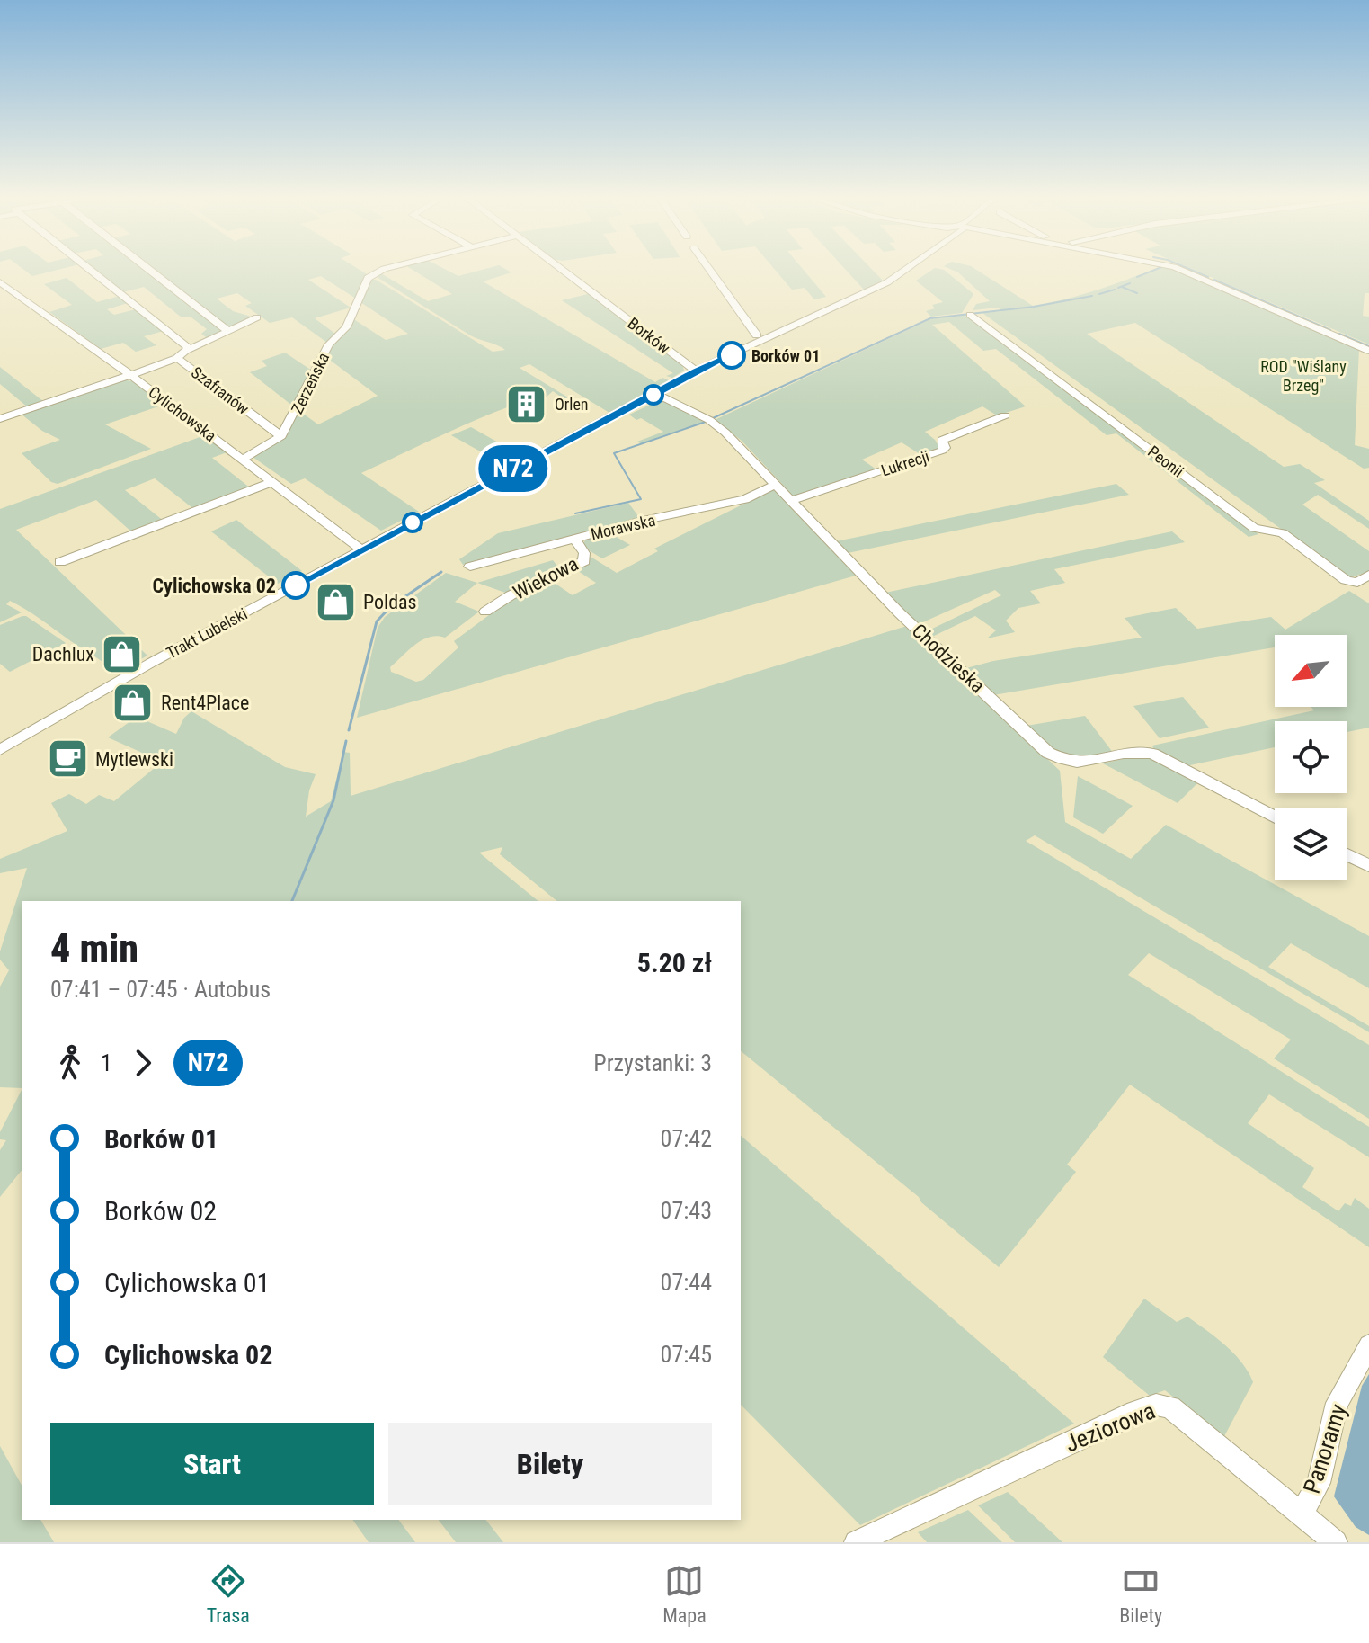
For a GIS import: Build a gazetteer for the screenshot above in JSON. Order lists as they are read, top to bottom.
{
  "streets": {
    "street": [
      "Borków",
      "Zerzeńska",
      "Szafranów",
      "Cylichowska",
      "Peonii",
      "Lukrecji",
      "Morawska",
      "Wiekowa",
      "Trakt Lubelski",
      "Chodzieska",
      "Jeziorowa",
      "Panoramy"
    ]
  },
  "crossings": [
    ["Borków", "Trakt Lubelski"],
    ["Zerzeńska", "Szafranów"],
    ["Zerzeńska", "Cylichowska"],
    ["Cylichowska", "Trakt Lubelski"],
    ["Lukrecji", "Chodzieska"],
    ["Morawska", "Wiekowa"],
    ["Morawska", "Chodzieska"],
    ["Trakt Lubelski", "Chodzieska"],
    ["Jeziorowa", "Panoramy"]
  ],
  "parks": ["ROD \"Wiślany Brzeg\""],
  "places": {
    "other": ["Borków 01", "Cylichowska 02"],
    "building": ["Orlen"],
    "shop": ["Poldas", "Dachlux", "Rent4Place"],
    "cafe": ["Mytlewski"]
  },
  "lines": ["bus line N72"],
  "north": "bottom left",
  "page": {
    "on_map": "N72",
    "heading": ["4 min", "07:41 – 07:45 · Autobus", "5.20 zł"],
    "legs": ["1", "N72", "Przystanki: 3"],
    "list": [
      {
        "name": "Borków 01",
        "value": "07:42"
      },
      {
        "name": "Borków 02",
        "value": "07:43"
      },
      {
        "name": "Cylichowska 01",
        "value": "07:44"
      },
      {
        "name": "Cylichowska 02",
        "value": "07:45"
      }
    ],
    "buttons": ["Start", "Bilety"],
    "tabs": ["Trasa", "Mapa", "Bilety"]
  }
}
